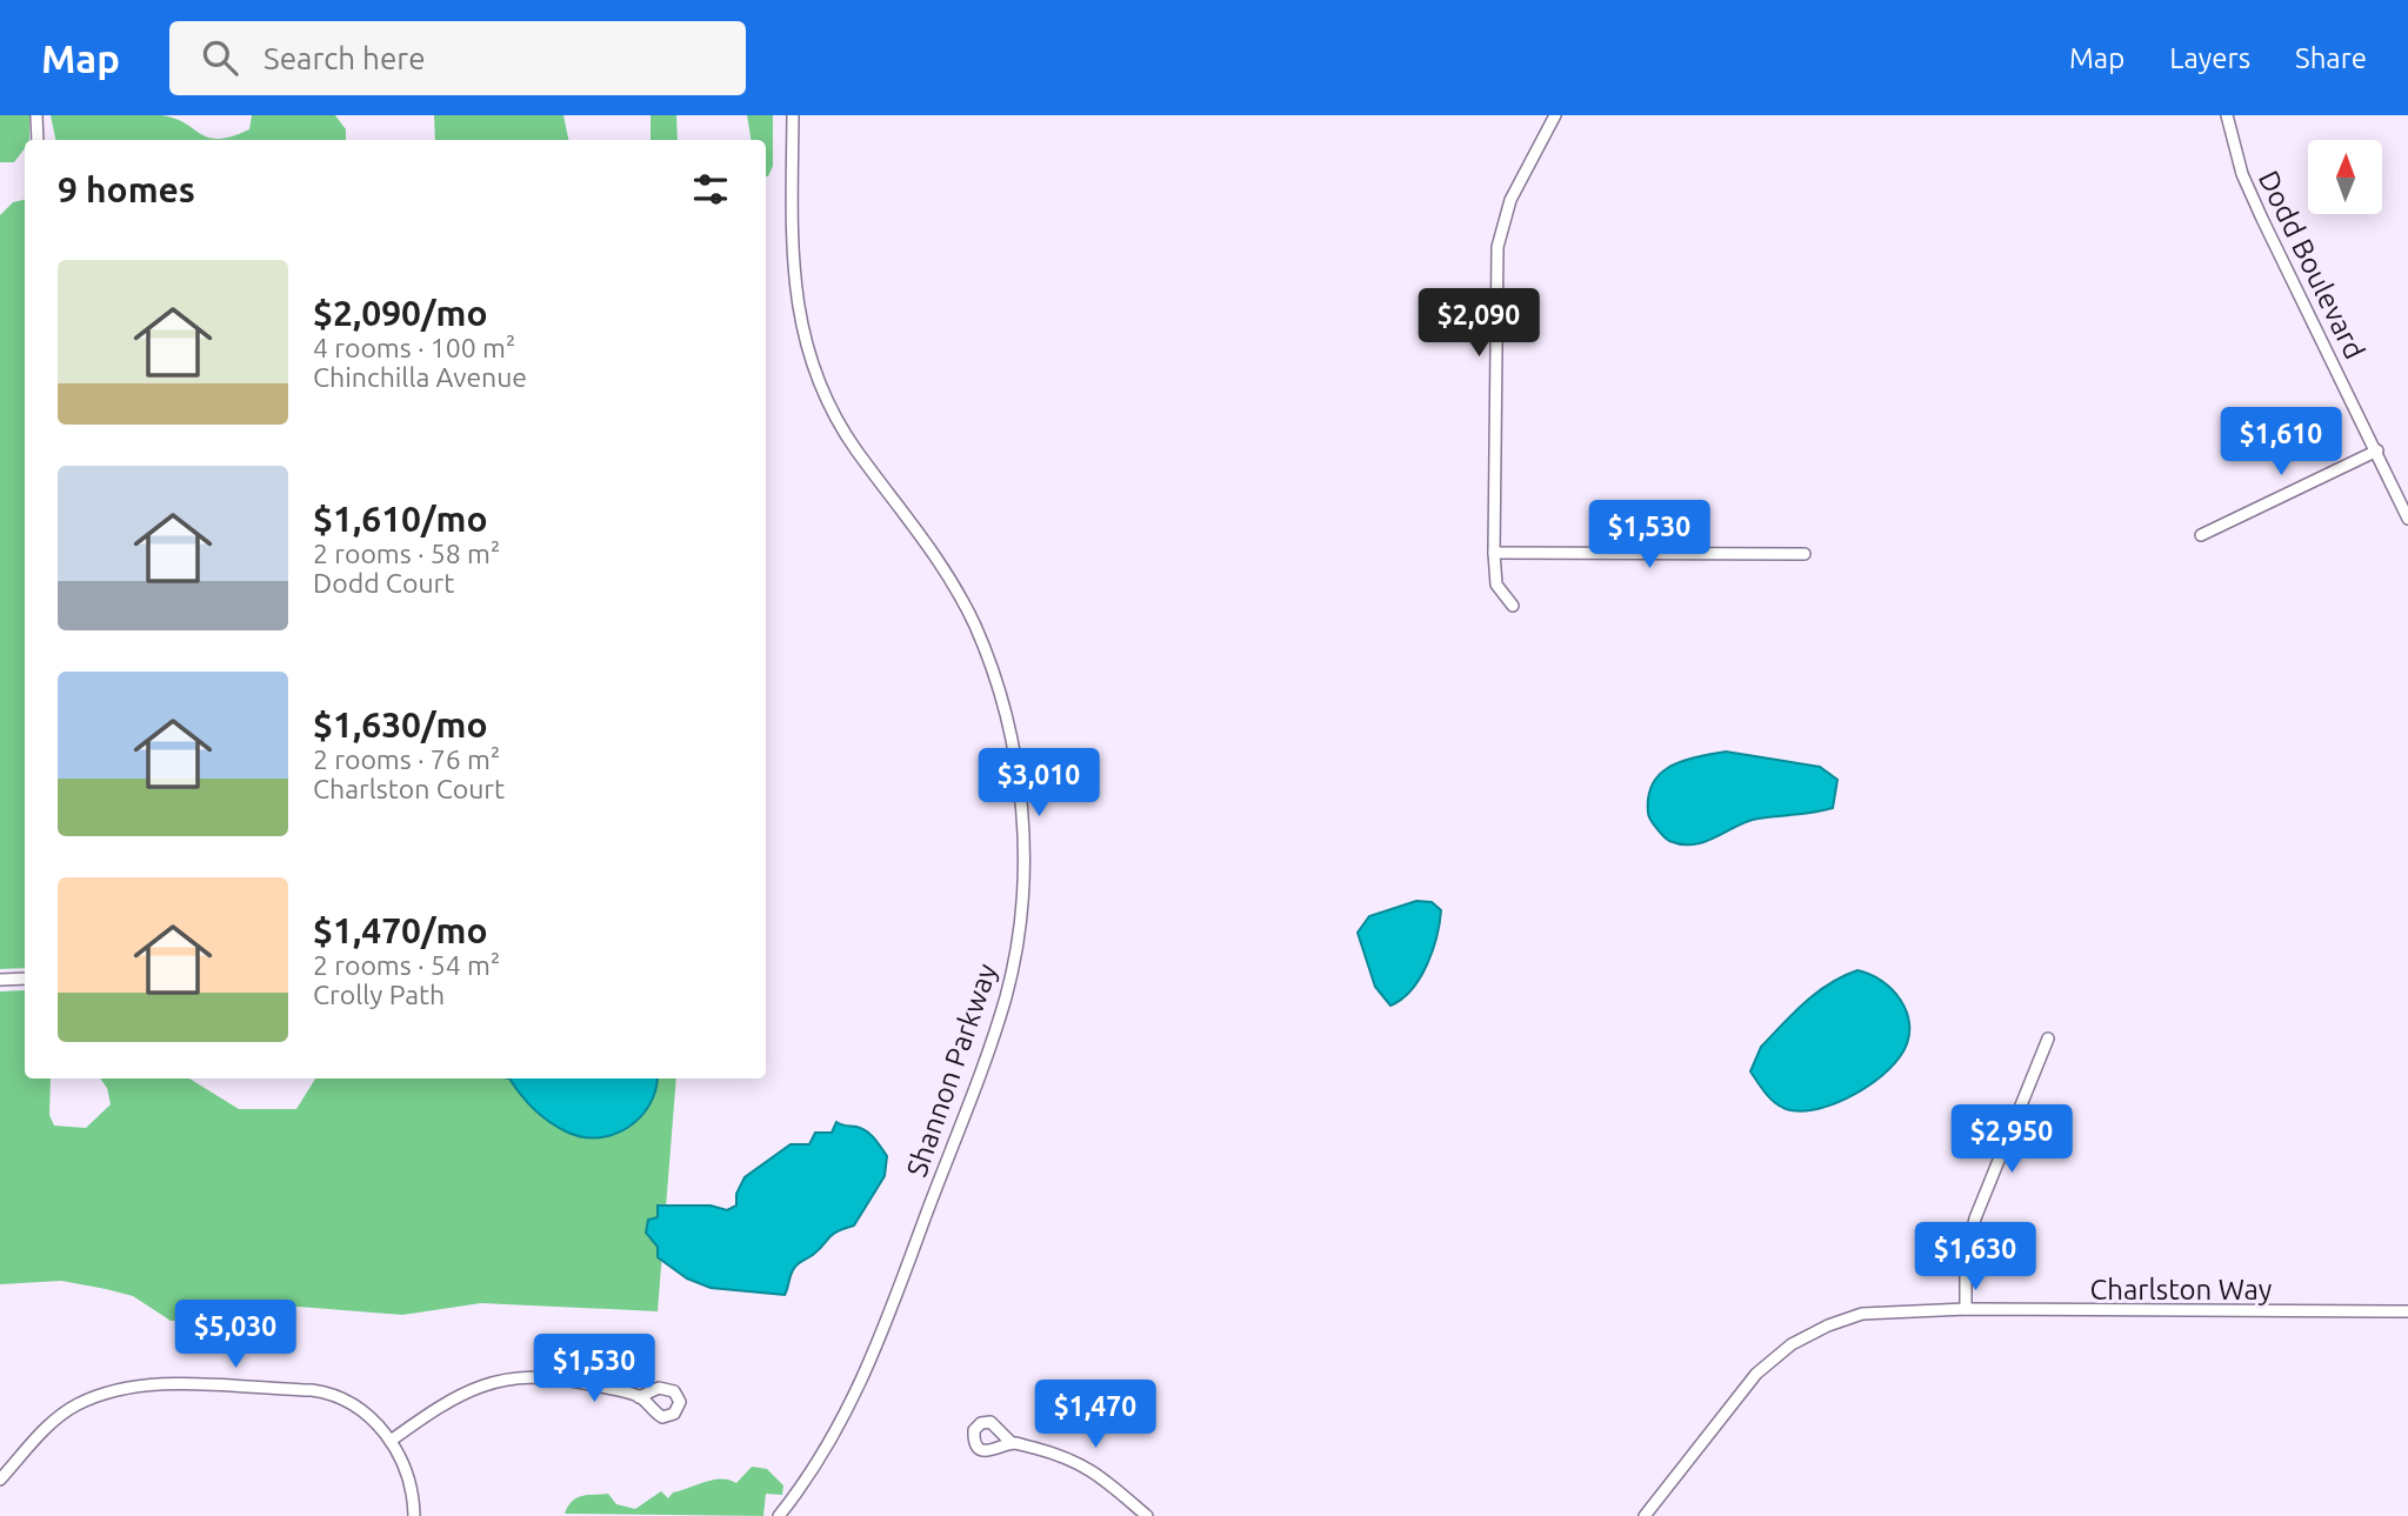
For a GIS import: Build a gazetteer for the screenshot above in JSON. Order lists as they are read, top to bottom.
{
  "streets": {
    "street": ["Dodd Boulevard", "Shannon Parkway", "Charlston Way"]
  },
  "north": "top",
  "page": {
    "header": "Map",
    "search": "Search here",
    "nav": ["Map", "Layers", "Share"],
    "heading": "9 homes",
    "list": [
      {
        "name": "$2,090/mo",
        "note": "4 rooms · 100 m² · Chinchilla Avenue"
      },
      {
        "name": "$1,610/mo",
        "note": "2 rooms · 58 m² · Dodd Court"
      },
      {
        "name": "$1,630/mo",
        "note": "2 rooms · 76 m² · Charlston Court"
      },
      {
        "name": "$1,470/mo",
        "note": "2 rooms · 54 m² · Crolly Path"
      }
    ],
    "price": [
      "$2,090",
      "$1,610",
      "$1,530",
      "$3,010",
      "$2,950",
      "$1,630",
      "$5,030",
      "$1,530",
      "$1,470"
    ]
  }
}
